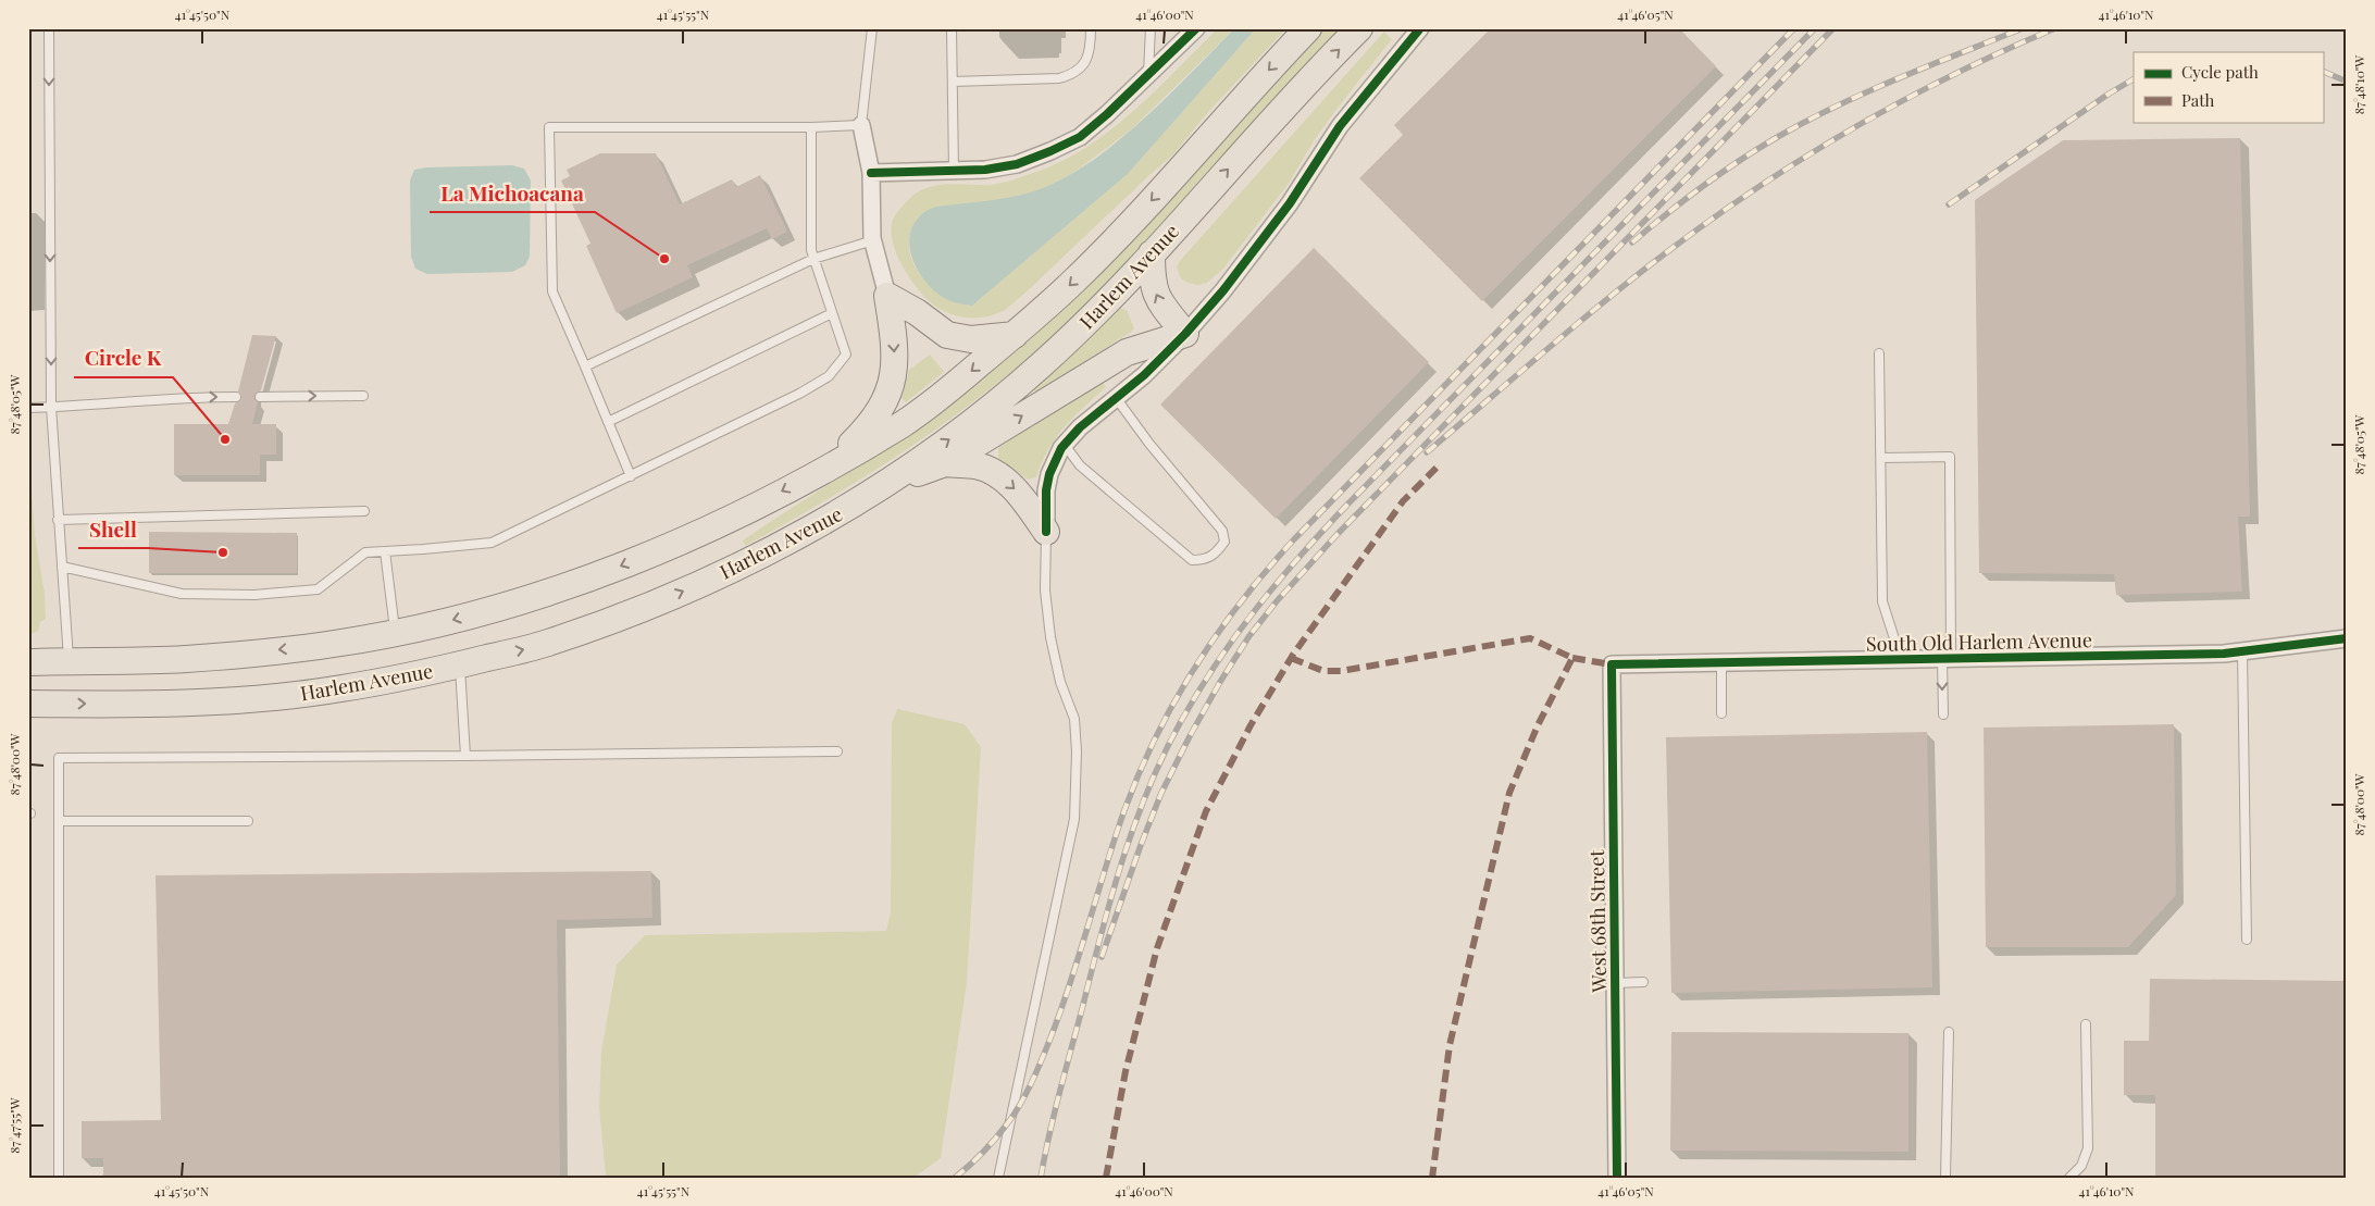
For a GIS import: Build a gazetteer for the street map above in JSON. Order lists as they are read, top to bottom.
{
  "streets": {
    "main road": ["Harlem Avenue"],
    "street": ["South Old Harlem Avenue", "West 68th Street"]
  },
  "crossings": [
    ["South Old Harlem Avenue", "West 68th Street"]
  ],
  "places": ["La Michoacana", "Circle K", "Shell"],
  "legend": ["Cycle path", "Path"],
  "coordinates": [
    "41°45'50\"N",
    "41°45'55\"N",
    "41°46'00\"N",
    "41°46'05\"N",
    "41°46'10\"N",
    "87°48'10\"W",
    "87°48'05\"W",
    "87°48'00\"W",
    "87°47'55\"W"
  ]
}
